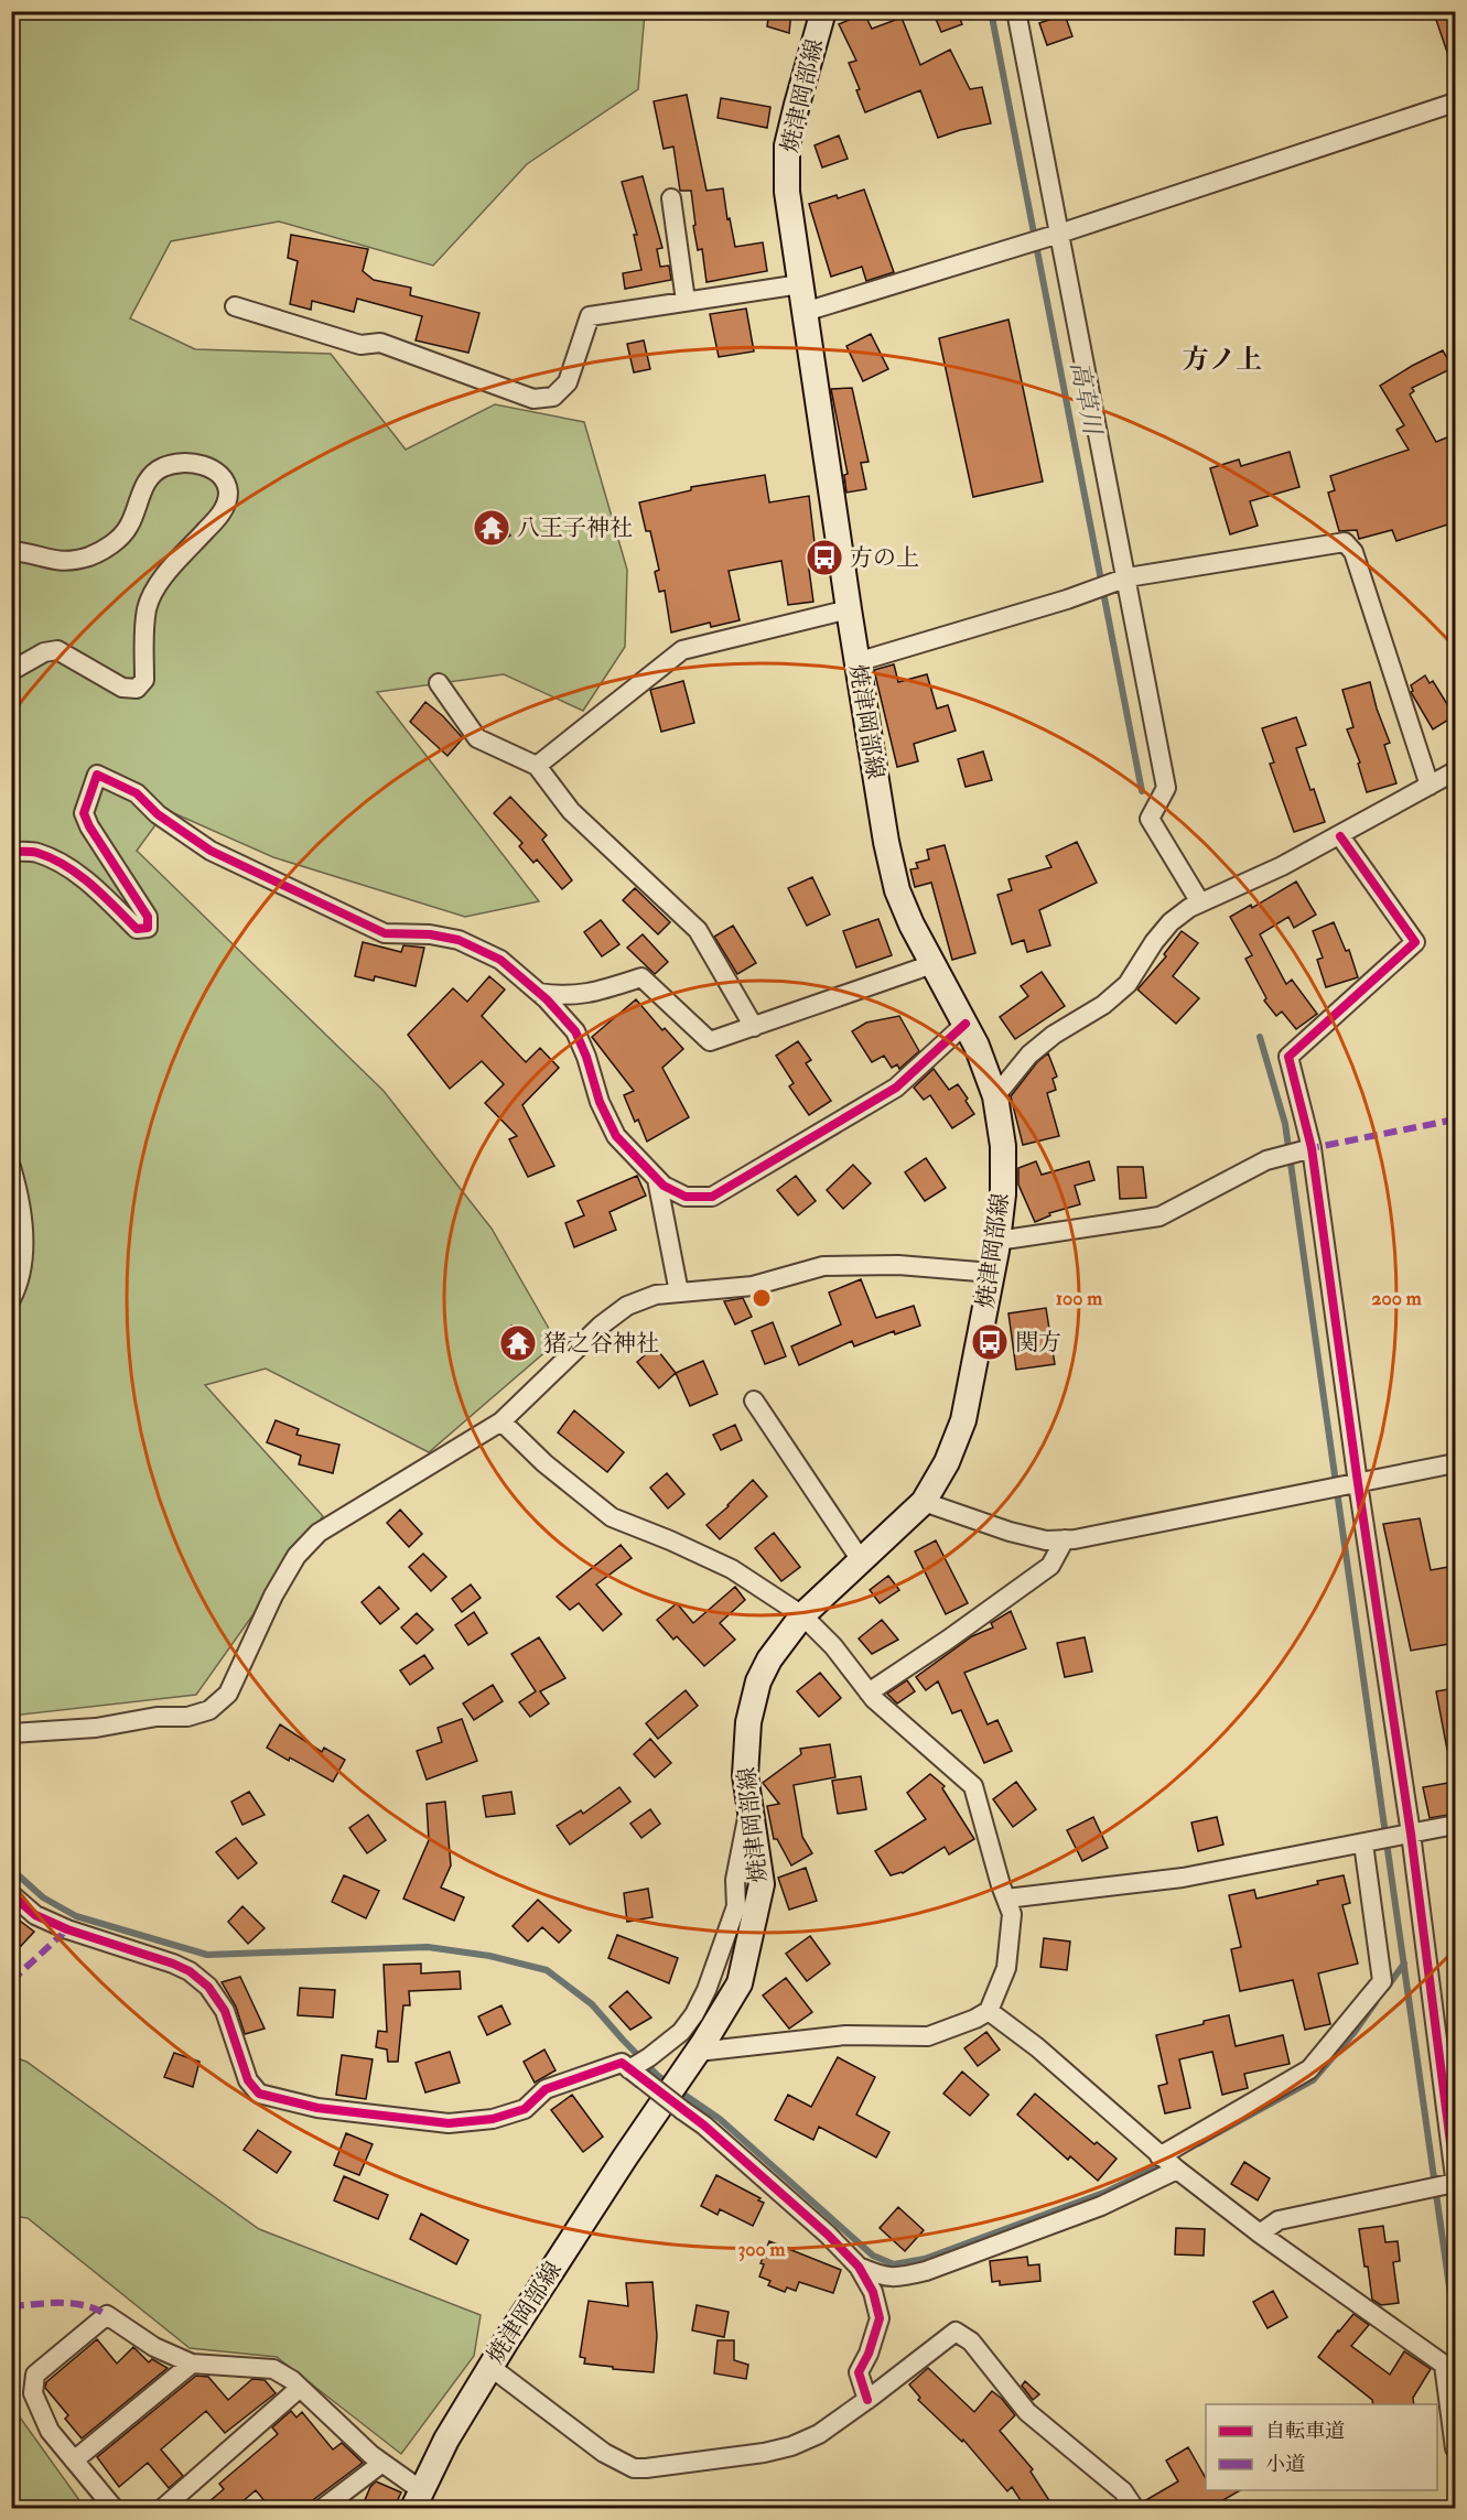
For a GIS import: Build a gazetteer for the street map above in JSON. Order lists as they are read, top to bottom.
{
  "streets": {
    "main road": ["焼津岡部線"]
  },
  "districts": ["方ノ上"],
  "water": ["高草川"],
  "places": {
    "temple": ["八王子神社", "猪之谷神社"],
    "bus stop": ["方の上", "関方"]
  },
  "legend": ["自転車道", "小道"],
  "rings": ["100 m", "200 m", "300 m"]
}
